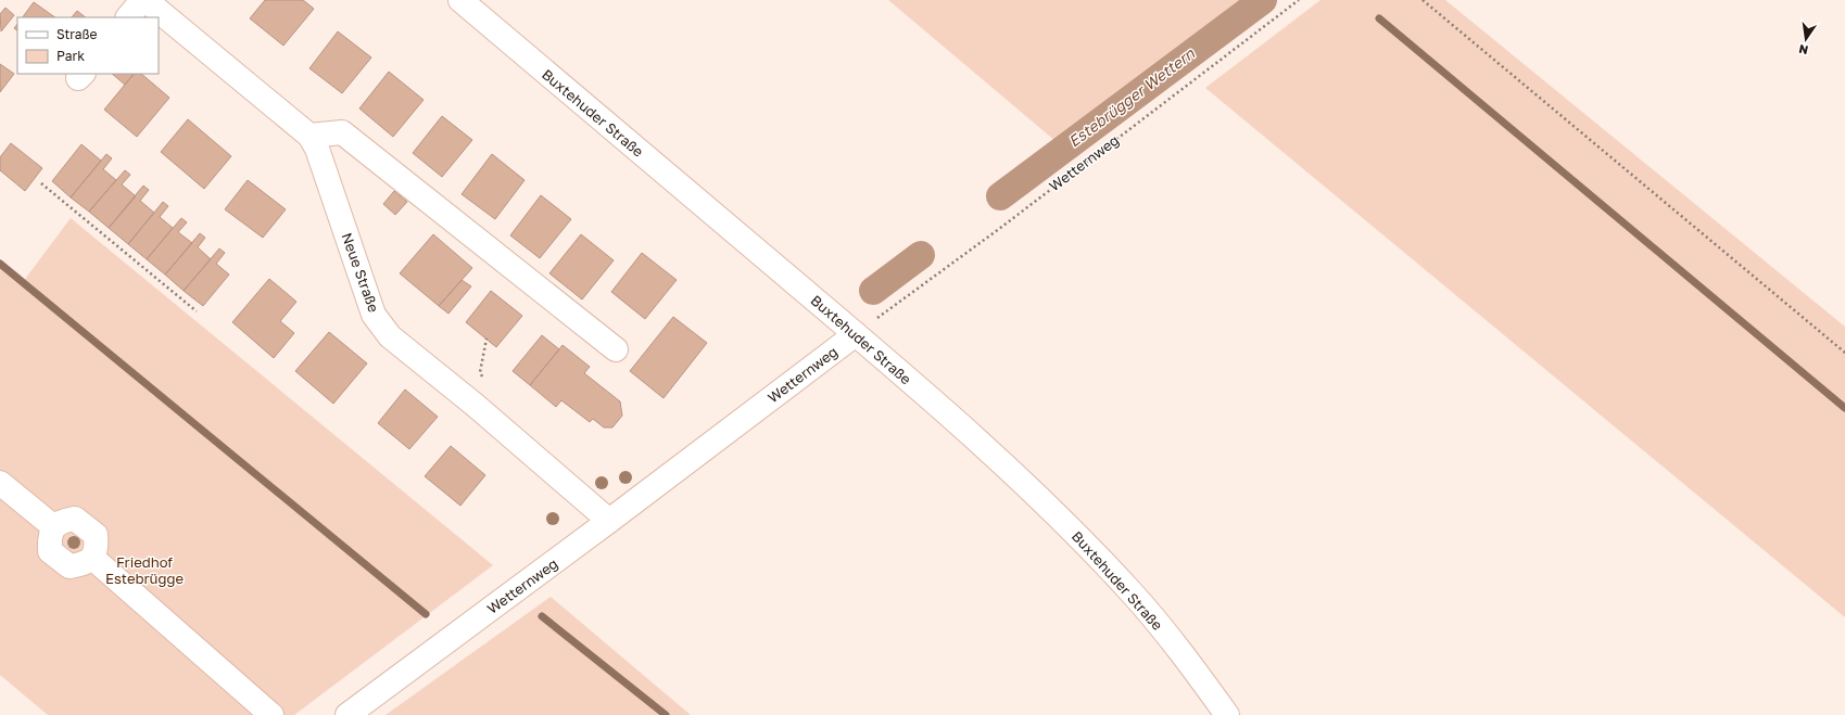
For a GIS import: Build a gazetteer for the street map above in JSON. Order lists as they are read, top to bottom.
{
  "streets": {
    "street": ["Buxtehuder Straße", "Wetternweg", "Neue Straße"]
  },
  "crossings": [
    ["Buxtehuder Straße", "Wetternweg"],
    ["Wetternweg", "Neue Straße"]
  ],
  "water": ["Estebrügger Wettern"],
  "parks": ["Friedhof Estebrügge"],
  "legend": ["Straße", "Park"],
  "north": "bottom"
}
